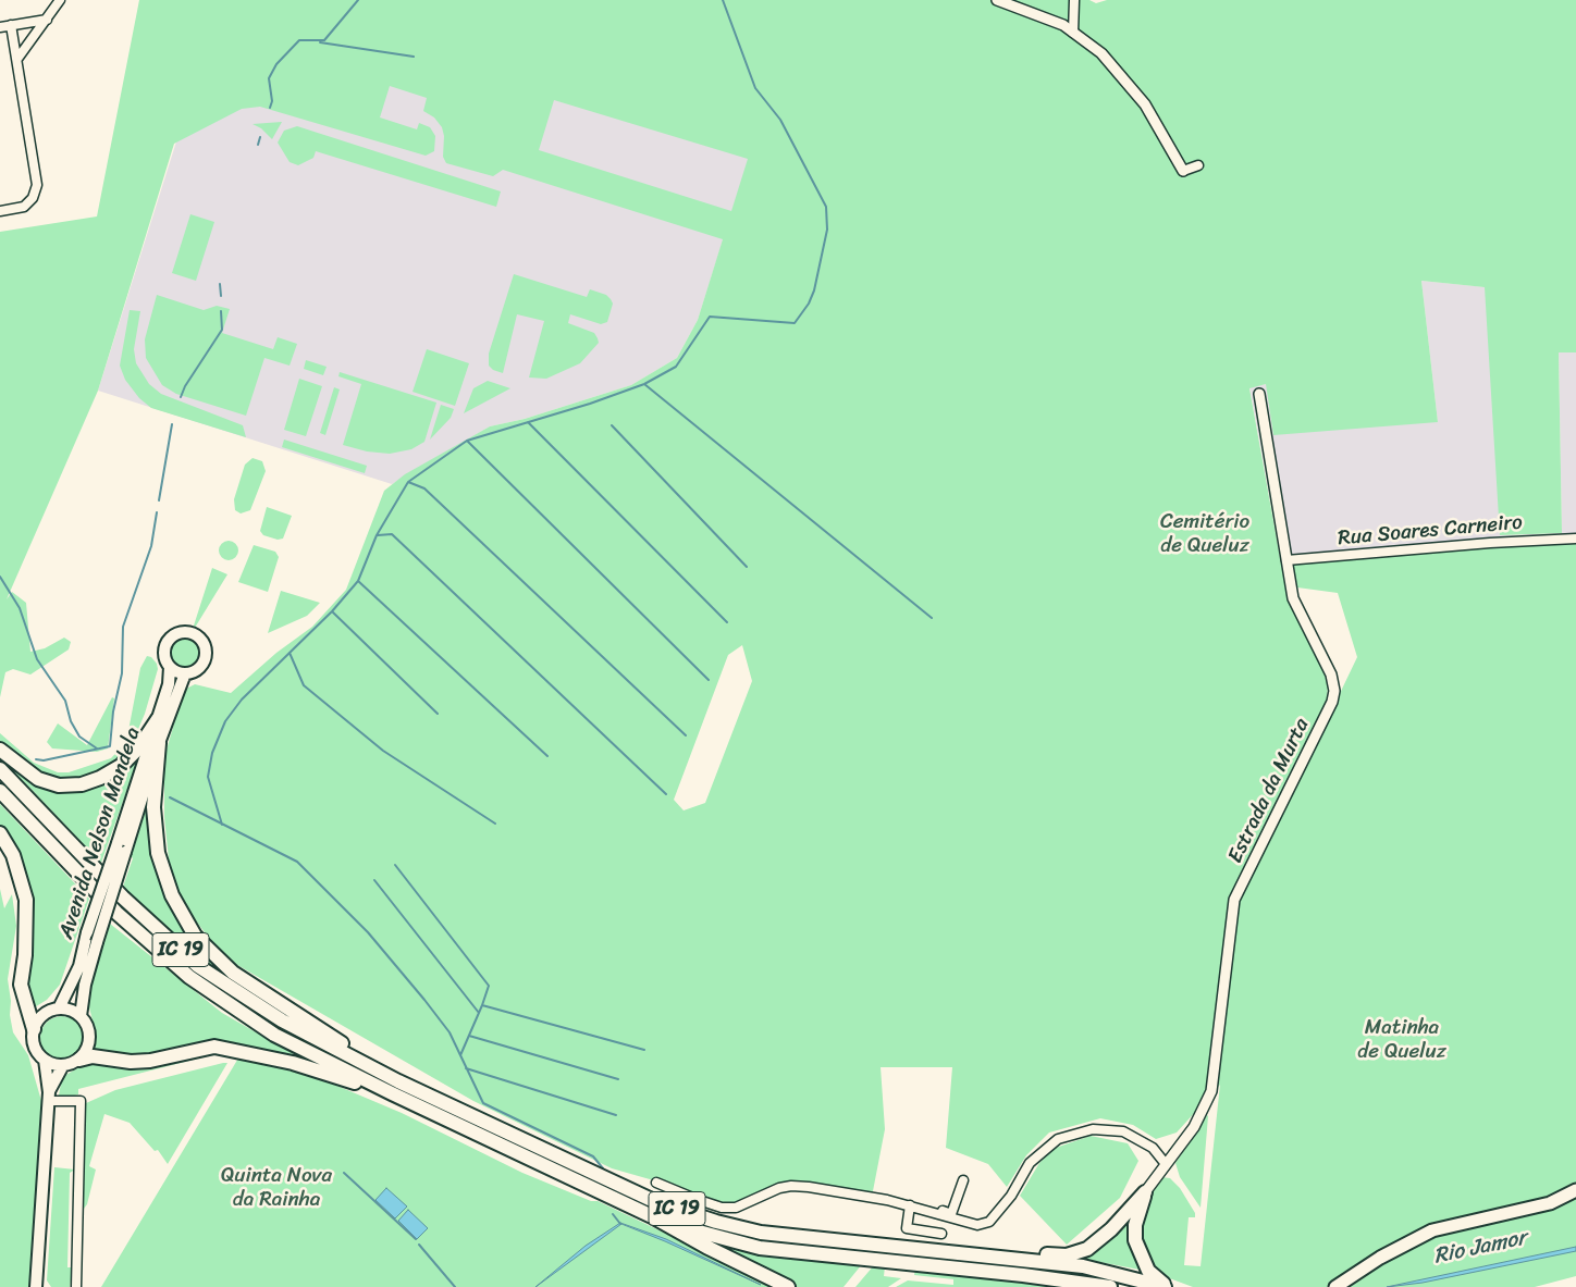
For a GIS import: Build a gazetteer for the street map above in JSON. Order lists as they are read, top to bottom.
{
  "streets": {
    "highway": ["IC 19"],
    "main road": ["Avenida Nelson Mandela"],
    "street": ["Rua Soares Carneiro", "Estrada da Murta"]
  },
  "crossings": [
    ["Rua Soares Carneiro", "Estrada da Murta"]
  ],
  "water": ["Rio Jamor"],
  "parks": ["Cemitério de Queluz", "Matinha de Queluz", "Quinta Nova da Rainha"]
}
